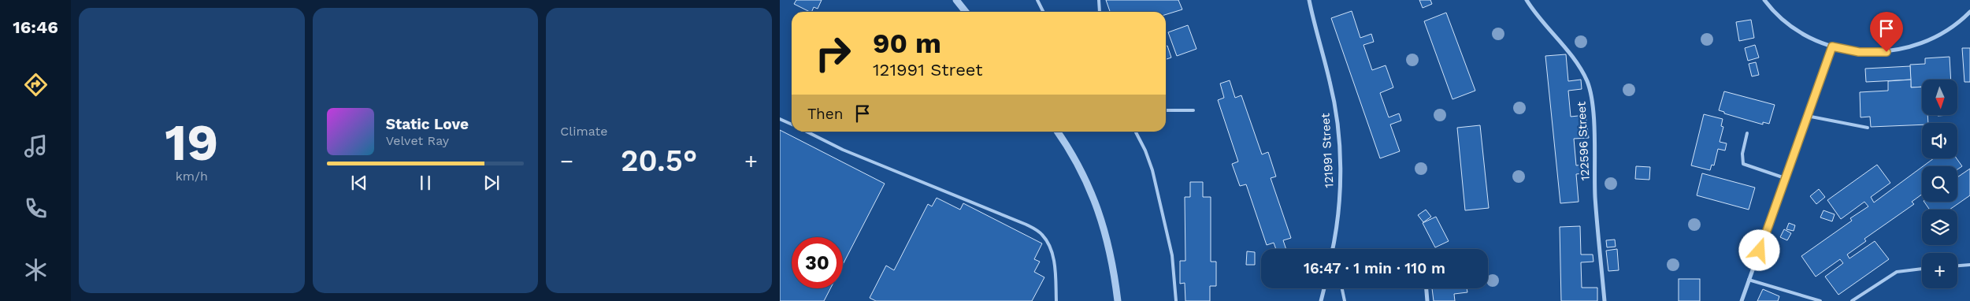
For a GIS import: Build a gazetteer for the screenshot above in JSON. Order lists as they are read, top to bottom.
{
  "streets": {
    "street": ["122596 Street", "121991 Street"]
  },
  "north": "bottom",
  "page": {
    "tabs": "16:46",
    "tile": [
      ["19", "km/h"],
      "Climate"
    ],
    "turn": ["90 m", "121991 Street"],
    "map_buttons": "+",
    "then": "Then",
    "song": ["Static Love", "Velvet Ray"],
    "heat": ["−", "20.5°", "+"],
    "limit": "30",
    "trip": "16:47 · 1 min · 110 m"
  }
}
